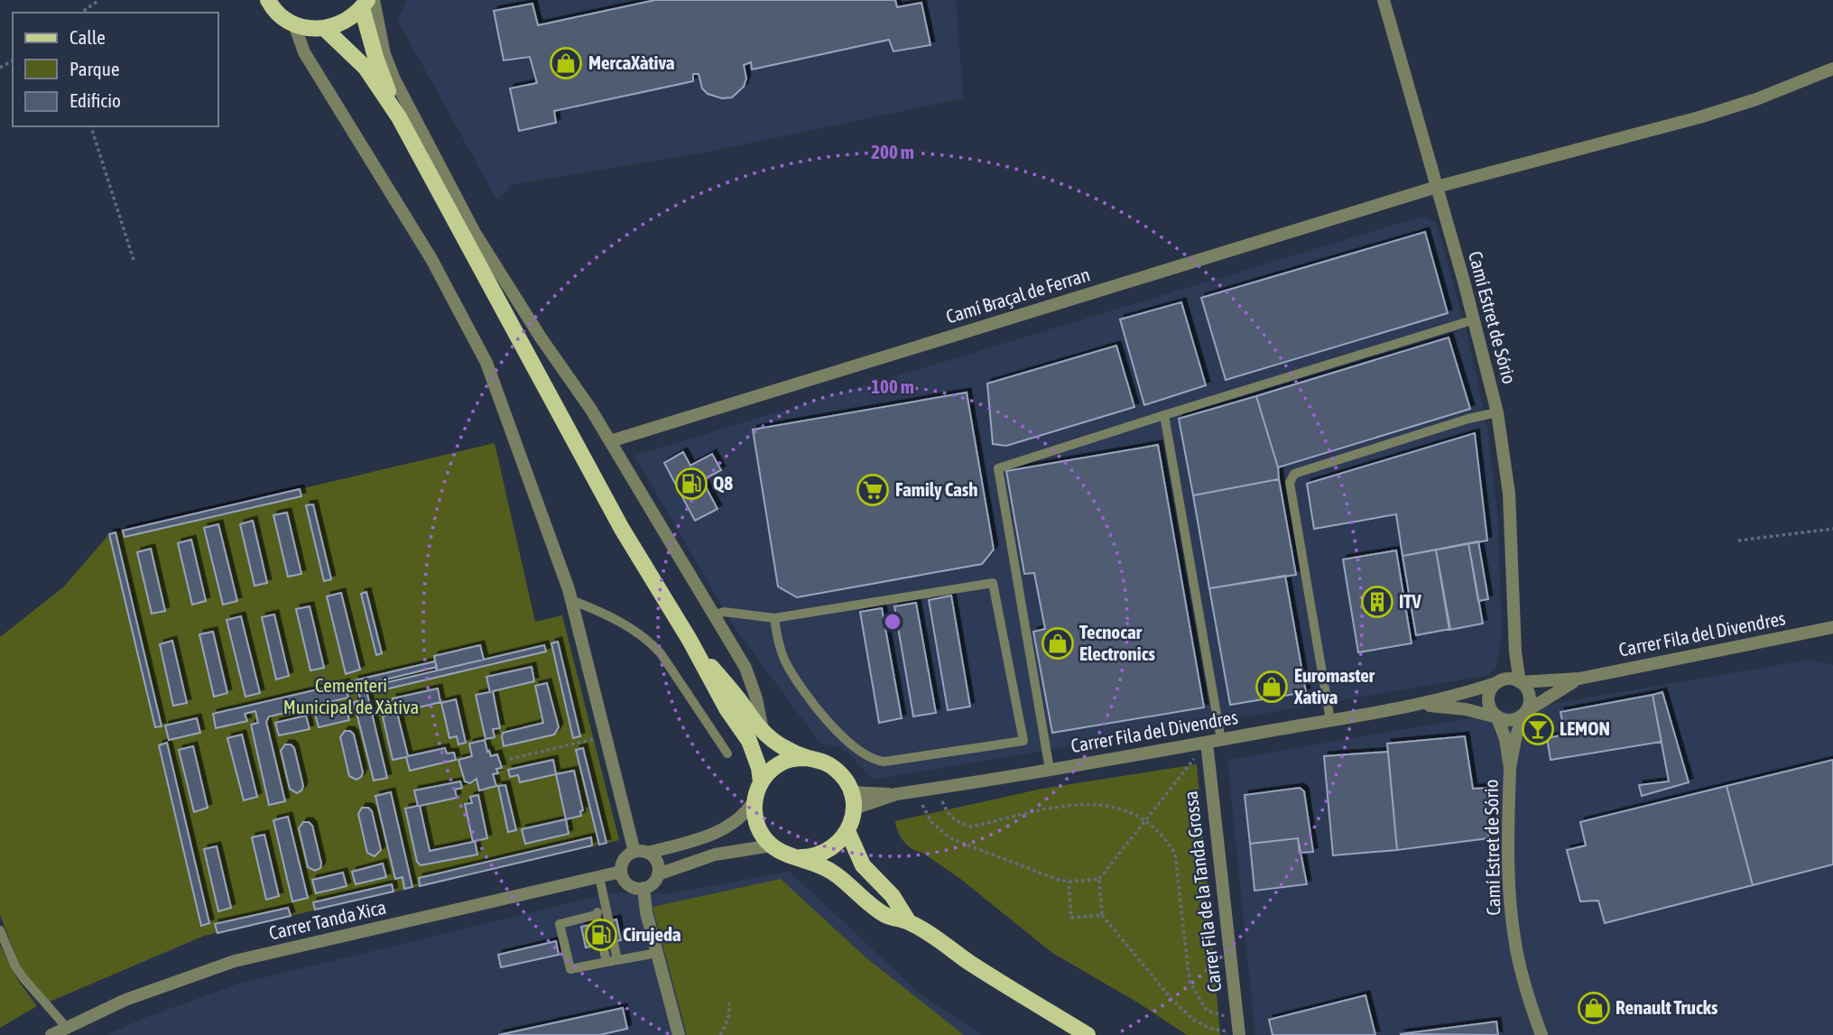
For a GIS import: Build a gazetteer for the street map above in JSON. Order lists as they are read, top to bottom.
{
  "streets": {
    "street": [
      "Camí Braçal de Ferran",
      "Camí Estret de Sório",
      "Carrer Fila del Divendres",
      "Carrer Fila de la Tanda Grossa",
      "Carrer Tanda Xica"
    ]
  },
  "crossings": [
    ["Camí Braçal de Ferran", "Camí Estret de Sório"],
    ["Camí Estret de Sório", "Carrer Fila del Divendres"],
    ["Carrer Fila del Divendres", "Carrer Fila de la Tanda Grossa"]
  ],
  "parks": ["Cementeri Municipal de Xàtiva"],
  "places": {
    "shop": [
      "MercaXàtiva",
      "Tecnocar Electronics",
      "Euromaster Xativa",
      "Renault Trucks"
    ],
    "fuel station": ["Q8", "Cirujeda"],
    "supermarket": ["Family Cash"],
    "building": ["ITV"],
    "bar": ["LEMON"]
  },
  "legend": ["Calle", "Parque", "Edificio"],
  "rings": ["200 m", "100 m"]
}
